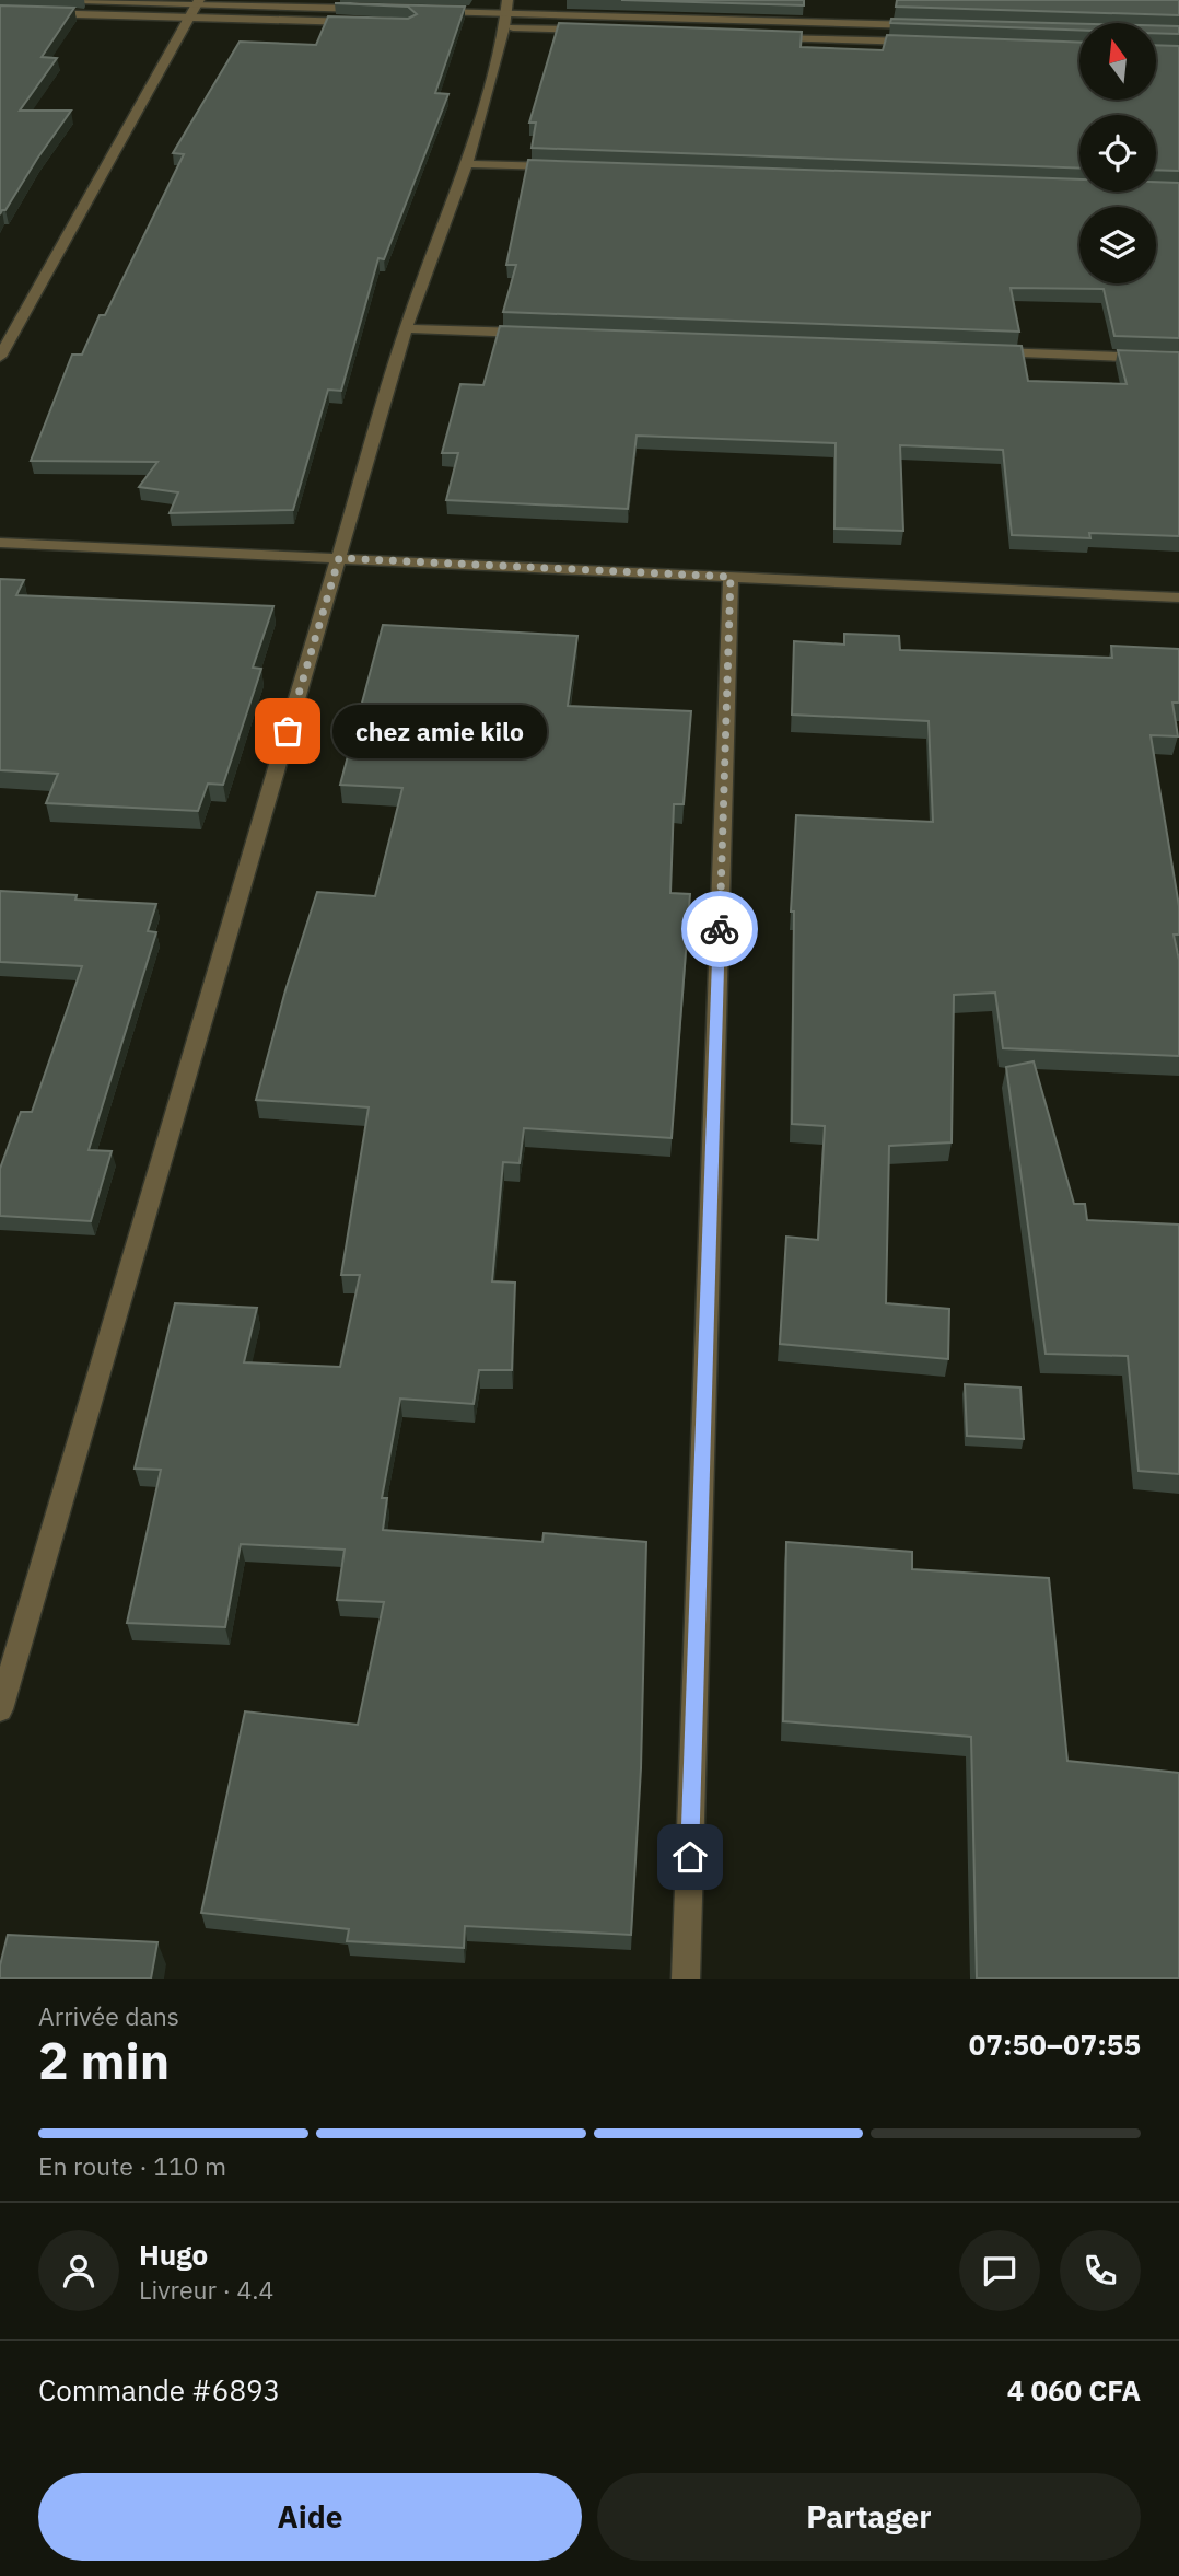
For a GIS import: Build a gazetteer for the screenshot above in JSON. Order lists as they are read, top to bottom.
{
  "places": ["chez amie kilo"],
  "north": "top",
  "page": {
    "bubble": "chez amie kilo",
    "heading": ["2 min", "Arrivée dans", "07:50–07:55"],
    "panel": [
      "Hugo",
      "Livreur · 4.4",
      "Commande #6893",
      "4 060 CFA"
    ],
    "bar": "En route · 110 m",
    "buttons": ["Aide", "Partager"]
  }
}
